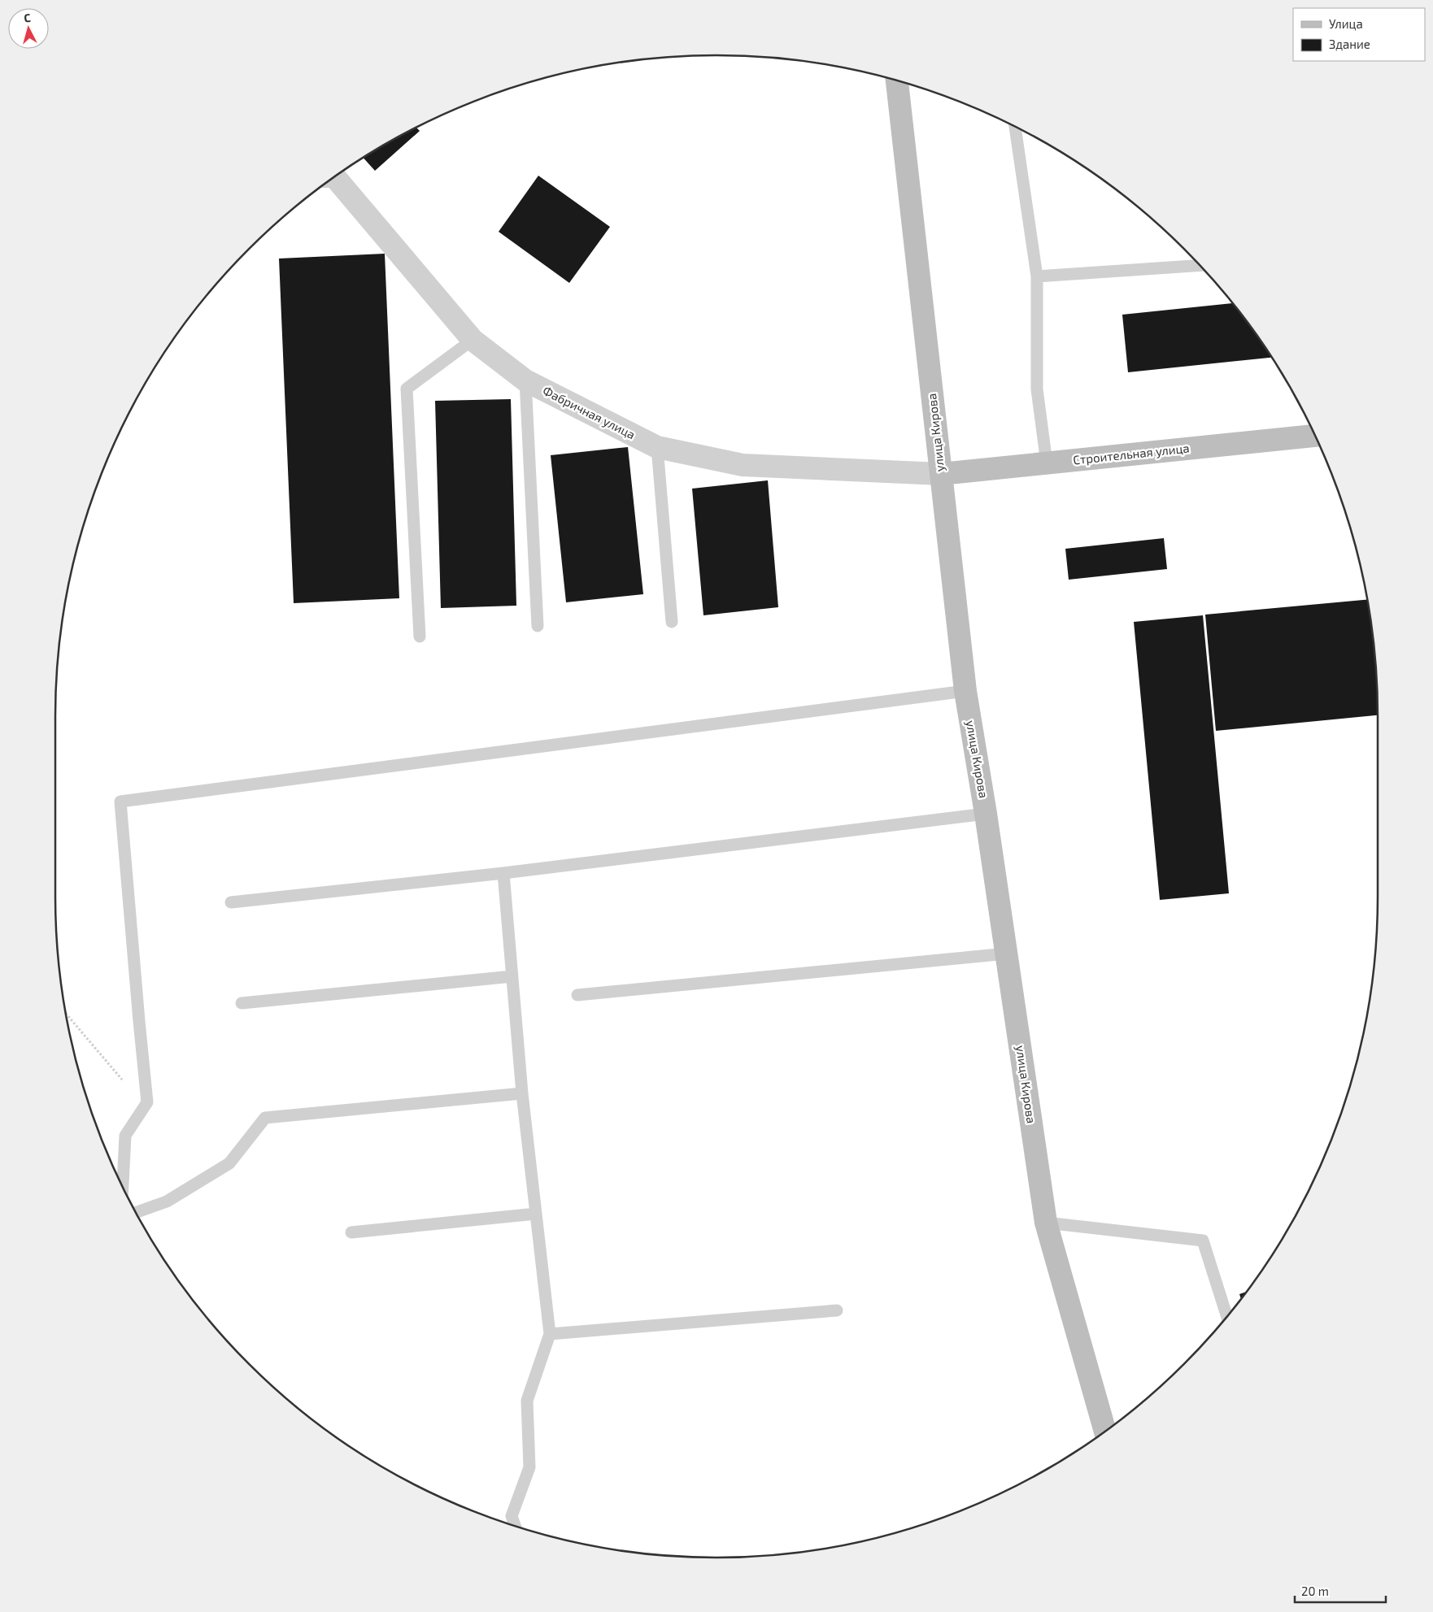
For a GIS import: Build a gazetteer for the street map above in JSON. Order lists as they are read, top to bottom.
{
  "streets": {
    "street": ["Фабричная улица", "улица Кирова", "Строительная улица"]
  },
  "crossings": [
    ["Фабричная улица", "улица Кирова"],
    ["Фабричная улица", "Строительная улица"],
    ["улица Кирова", "Строительная улица"]
  ],
  "legend": ["Улица", "Здание"],
  "scale_bar": "20 m",
  "north": "top"
}
